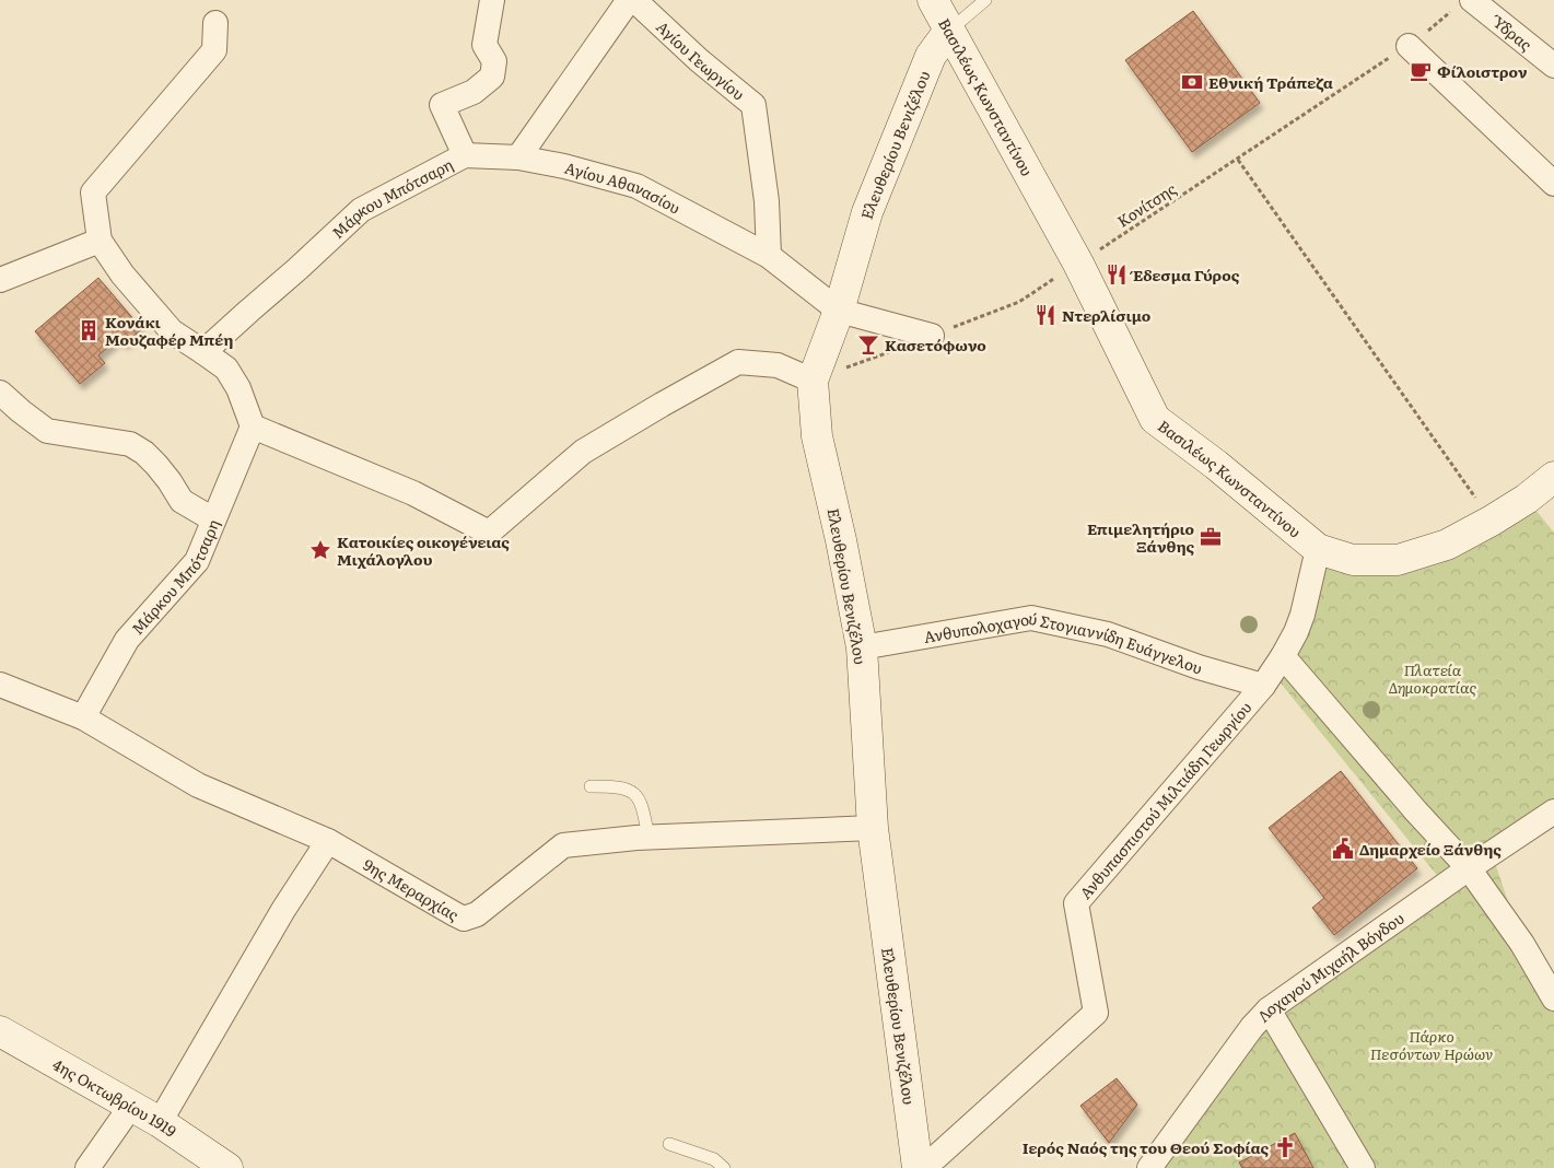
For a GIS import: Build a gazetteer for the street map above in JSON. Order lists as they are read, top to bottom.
{
  "streets": {
    "street": [
      "Ύδρας",
      "Αγίου Γεωργίου",
      "Βασιλέως Κωνσταντίνου",
      "Ελευθερίου Βενιζέλου",
      "Αγίου Αθανασίου",
      "Μάρκου Μπότσαρη",
      "Ανθυπολοχαγού Στογιαννίδη Ευάγγελου",
      "Ανθυπασπιστού Μιλτιάδη Γεωργίου",
      "9ης Μεραρχίας",
      "Λοχαγού Μιχαήλ Βόγδου",
      "4ης Οκτωβρίου 1919"
    ],
    "path": ["Κονίτσης"]
  },
  "crossings": [
    ["Ύδρας", "Κονίτσης"],
    ["Αγίου Γεωργίου", "Αγίου Αθανασίου"],
    ["Βασιλέως Κωνσταντίνου", "Ελευθερίου Βενιζέλου"],
    ["Βασιλέως Κωνσταντίνου", "Κονίτσης"],
    ["Ελευθερίου Βενιζέλου", "Αγίου Αθανασίου"],
    ["Ελευθερίου Βενιζέλου", "Ανθυπολοχαγού Στογιαννίδη Ευάγγελου"],
    ["Ελευθερίου Βενιζέλου", "9ης Μεραρχίας"],
    ["Αγίου Αθανασίου", "Μάρκου Μπότσαρη"],
    ["Μάρκου Μπότσαρη", "9ης Μεραρχίας"],
    ["Ανθυπολοχαγού Στογιαννίδη Ευάγγελου", "Ανθυπασπιστού Μιλτιάδη Γεωργίου"]
  ],
  "parks": ["Πλατεία Δημοκρατίας", "Πάρκο Πεσόντων Ηρώων"],
  "places": {
    "cafe": ["Φίλοιστρον"],
    "bank": ["Εθνική Τράπεζα"],
    "restaurant": ["Έδεσμα Γύρος", "Ντερλίσιμο"],
    "building": ["Κονάκι Μουζαφέρ Μπέη"],
    "bar": ["Κασετόφωνο"],
    "office": ["Επιμελητήριο Ξάνθης"],
    "place": ["Κατοικίες οικογένειας Μιχάλογλου"],
    "public building": ["Δημαρχείο Ξάνθης"],
    "church": ["Ιερός Ναός της του Θεού Σοφίας"]
  }
}
